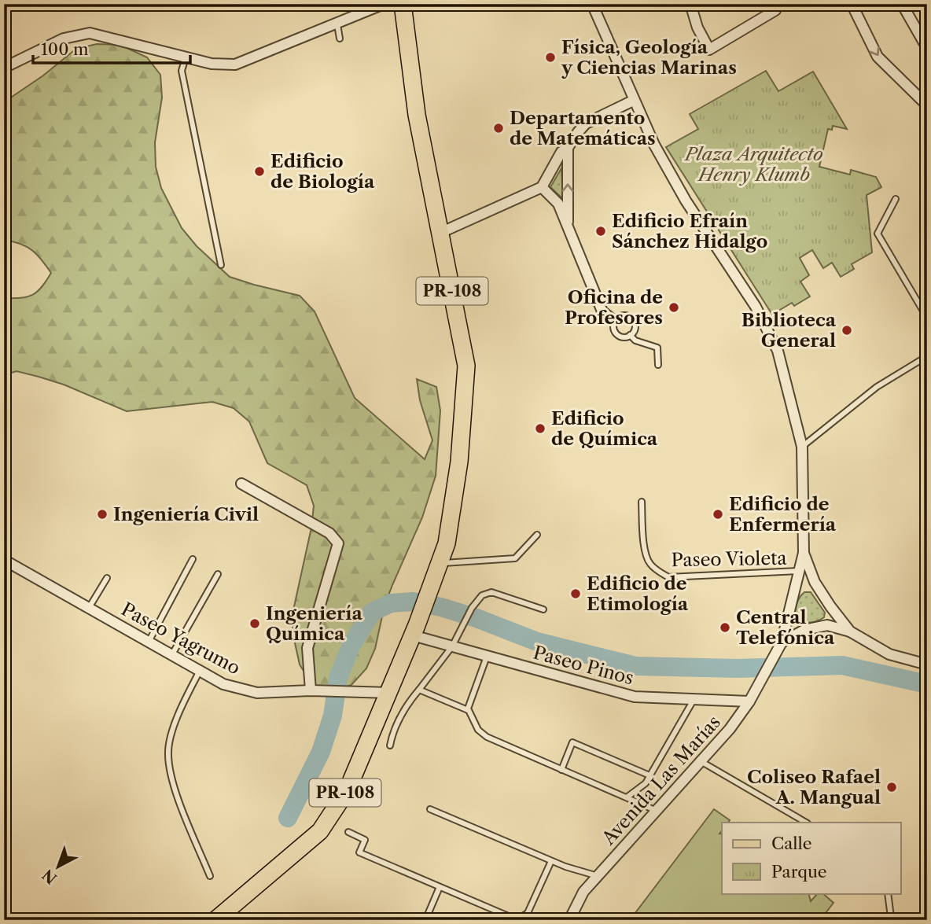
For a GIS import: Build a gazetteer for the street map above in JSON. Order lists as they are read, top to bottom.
{
  "streets": {
    "main road": ["PR-108"],
    "street": ["Paseo Yagrumo", "Paseo Pinos", "Avenida Las Marías"],
    "lane": ["Paseo Violeta"]
  },
  "crossings": [
    ["PR-108", "Paseo Yagrumo"],
    ["PR-108", "Paseo Pinos"],
    ["Paseo Pinos", "Avenida Las Marías"]
  ],
  "parks": ["Plaza Arquitecto Henry Klumb"],
  "places": [
    "Física, Geología y Ciencias Marinas",
    "Departamento de Matemáticas",
    "Edificio de Biología",
    "Edificio Efraín Sánchez Hidalgo",
    "Oficina de Profesores",
    "Biblioteca General",
    "Edificio de Química",
    "Ingeniería Civil",
    "Edificio de Enfermería",
    "Edificio de Etimología",
    "Ingeniería Química",
    "Central Telefónica",
    "Coliseo Rafael A. Mangual"
  ],
  "legend": ["Calle", "Parque"],
  "scale_bar": "100 m",
  "north": "bottom left"
}
